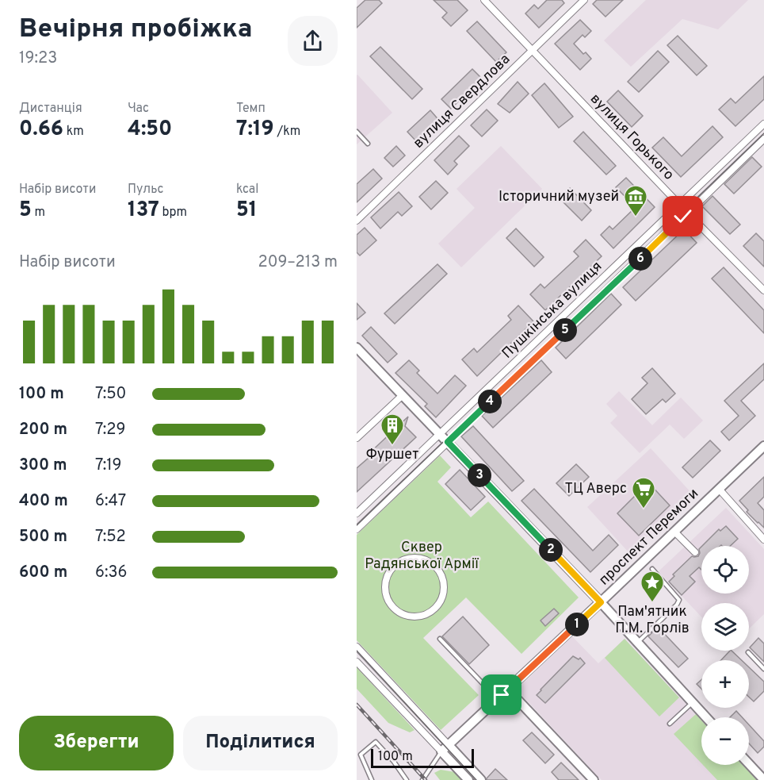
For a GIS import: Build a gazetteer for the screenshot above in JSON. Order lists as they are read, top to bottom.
{
  "streets": {
    "main road": ["проспект Перемоги"],
    "street": ["вулиця Свердлова", "вулиця Горького", "Пушкінська вулиця"]
  },
  "crossings": [
    ["вулиця Свердлова", "вулиця Горького"],
    ["вулиця Горького", "Пушкінська вулиця"]
  ],
  "parks": ["Сквер Радянської Армії"],
  "places": {
    "museum": ["Історичний музей"],
    "building": ["Фуршет"],
    "supermarket": ["ТЦ Аверс"],
    "place": ["Пам'ятник П.М. Горлів"]
  },
  "scale_bar": "100 m",
  "page": {
    "heading": ["Вечірня пробіжка", "19:23"],
    "stats": [
      ["Дистанція", "0.66 km"],
      ["Час", "4:50"],
      ["Темп", "7:19 /km"],
      ["Набір висоти", "5 m"],
      ["Пульс", "137 bpm"],
      ["kcal", "51"]
    ],
    "chart": ["Набір висоти", "209–213 m"],
    "pins": [
      "6",
      "5",
      "4",
      "3",
      "2",
      "1"
    ],
    "list": [
      {
        "name": "100 m",
        "note": "7:50"
      },
      {
        "name": "200 m",
        "note": "7:29"
      },
      {
        "name": "300 m",
        "note": "7:19"
      },
      {
        "name": "400 m",
        "note": "6:47"
      },
      {
        "name": "500 m",
        "note": "7:52"
      },
      {
        "name": "600 m",
        "note": "6:36"
      }
    ],
    "map_buttons": ["+", "−"],
    "buttons": ["Зберегти", "Поділитися"],
    "scale": "100 m"
  }
}
